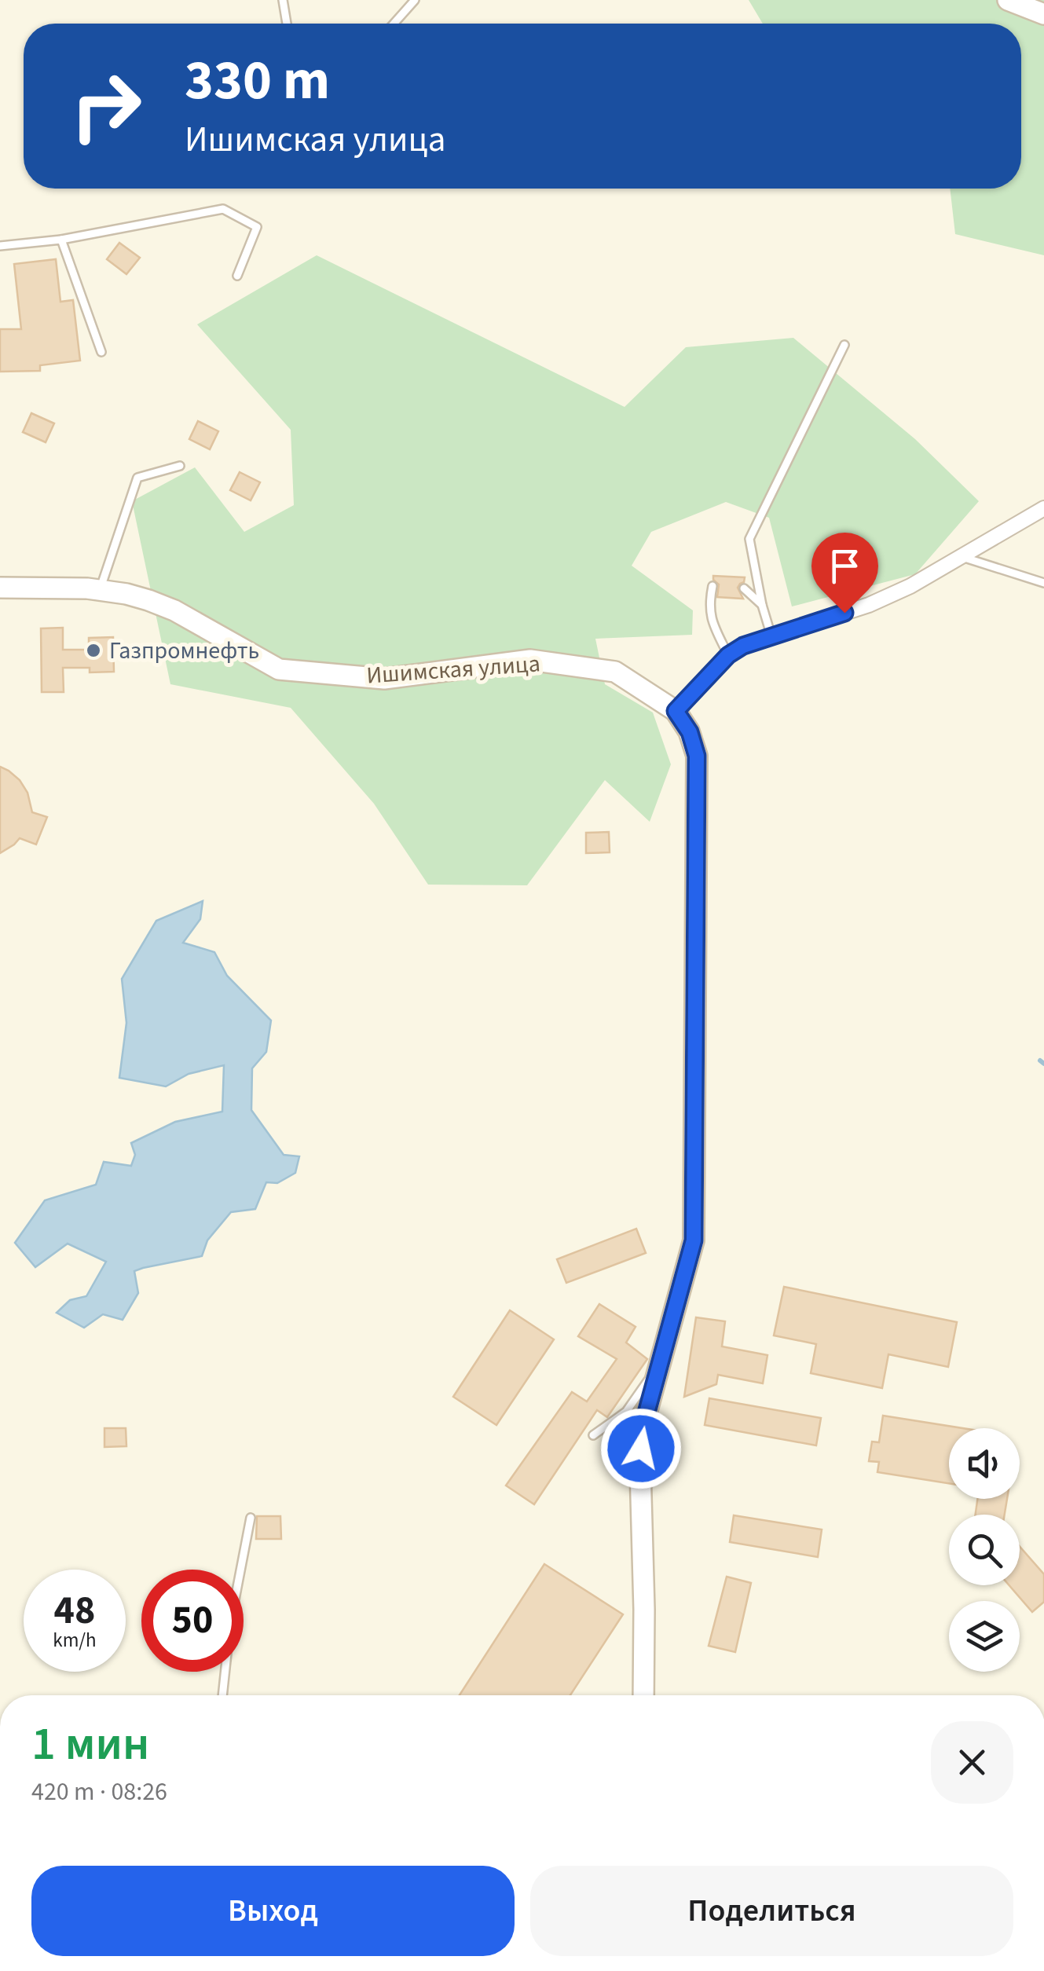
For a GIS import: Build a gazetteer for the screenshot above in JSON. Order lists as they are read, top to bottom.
{
  "streets": {
    "main road": ["Ишимская улица"]
  },
  "places": ["Газпромнефть"],
  "page": {
    "turn": ["330 m", "Ишимская улица"],
    "speed": "48 km/h",
    "limit": "50",
    "heading": ["1 мин", "420 m · 08:26"],
    "buttons": ["Выход", "Поделиться"]
  }
}
